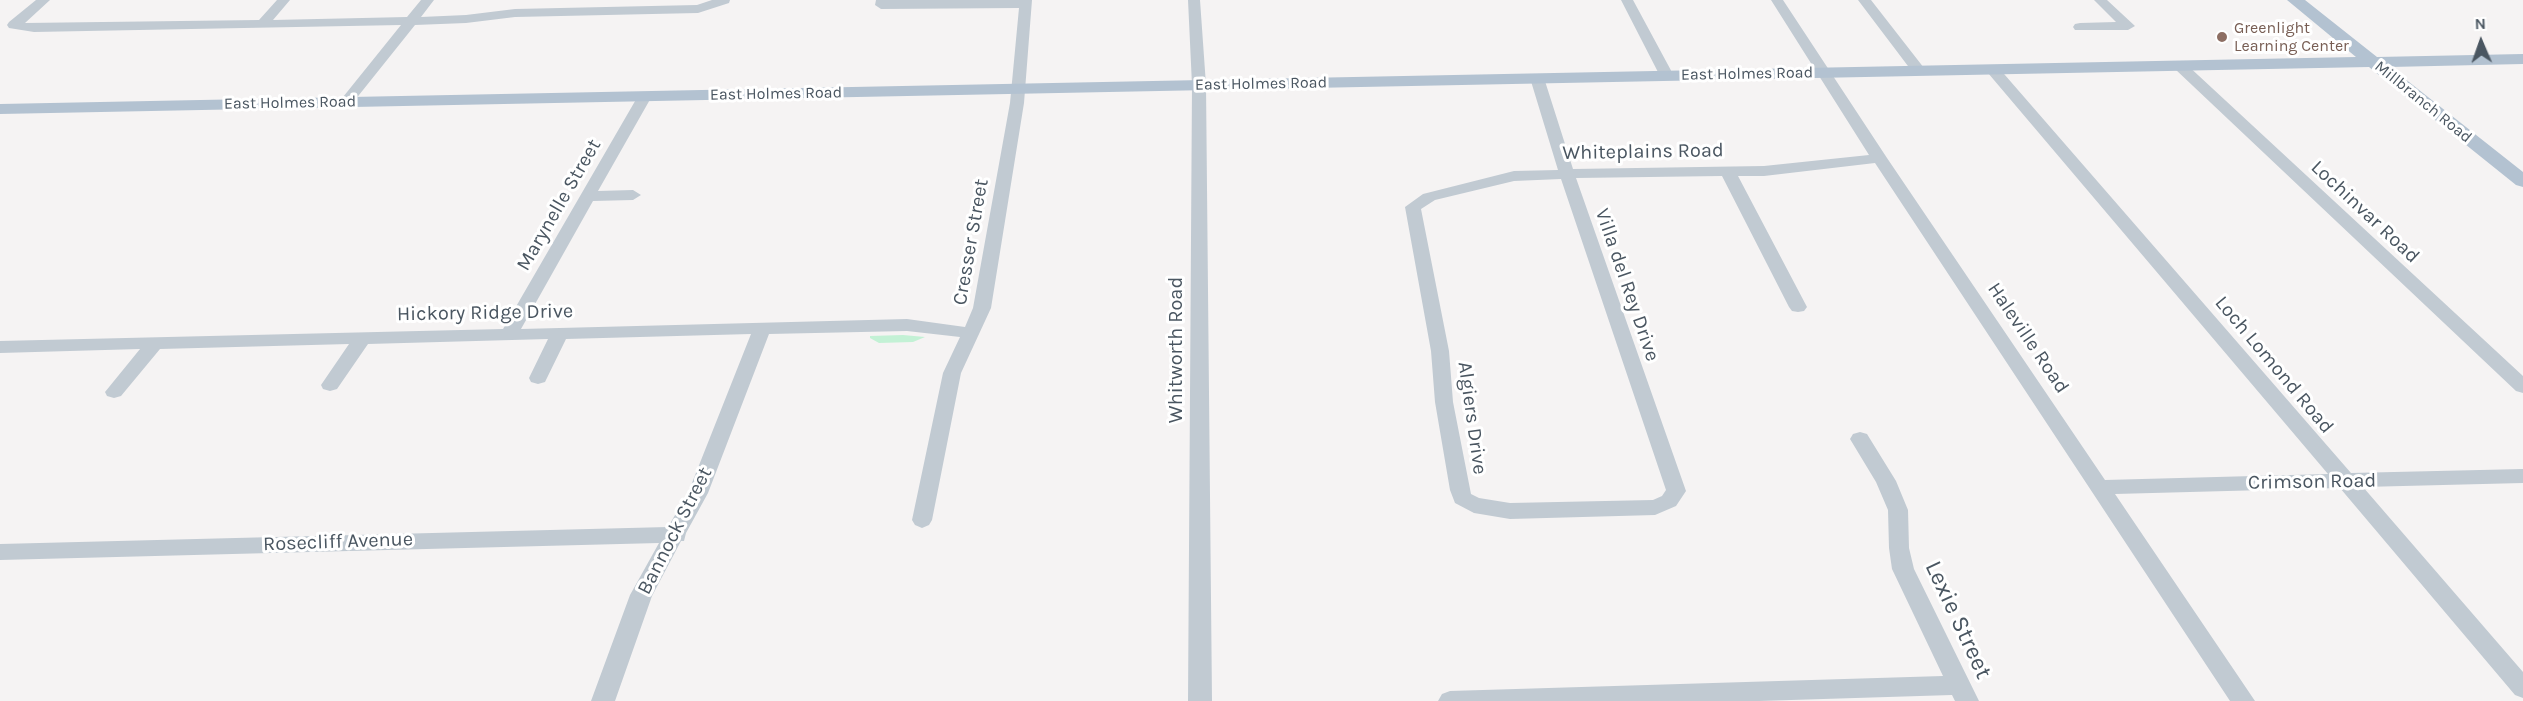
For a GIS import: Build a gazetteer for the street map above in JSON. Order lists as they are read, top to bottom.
{
  "streets": {
    "main road": ["East Holmes Road", "Millbranch Road"],
    "street": [
      "Whiteplains Road",
      "Marynelle Street",
      "Lochinvar Road",
      "Cresser Street",
      "Villa del Rey Drive",
      "Hickory Ridge Drive",
      "Haleville Road",
      "Whitworth Road",
      "Loch Lomond Road",
      "Algiers Drive",
      "Crimson Road",
      "Bannock Street",
      "Rosecliff Avenue",
      "Lexie Street"
    ]
  },
  "crossings": [
    ["East Holmes Road", "Millbranch Road"],
    ["East Holmes Road", "Marynelle Street"],
    ["East Holmes Road", "Lochinvar Road"],
    ["East Holmes Road", "Cresser Street"],
    ["East Holmes Road", "Villa del Rey Drive"],
    ["East Holmes Road", "Haleville Road"],
    ["East Holmes Road", "Whitworth Road"],
    ["East Holmes Road", "Loch Lomond Road"],
    ["Whiteplains Road", "Villa del Rey Drive"],
    ["Whiteplains Road", "Haleville Road"],
    ["Whiteplains Road", "Algiers Drive"],
    ["Marynelle Street", "Hickory Ridge Drive"],
    ["Cresser Street", "Hickory Ridge Drive"],
    ["Villa del Rey Drive", "Algiers Drive"],
    ["Hickory Ridge Drive", "Bannock Street"],
    ["Haleville Road", "Crimson Road"],
    ["Loch Lomond Road", "Crimson Road"],
    ["Bannock Street", "Rosecliff Avenue"]
  ],
  "places": ["Greenlight Learning Center"],
  "north": "top"
}
